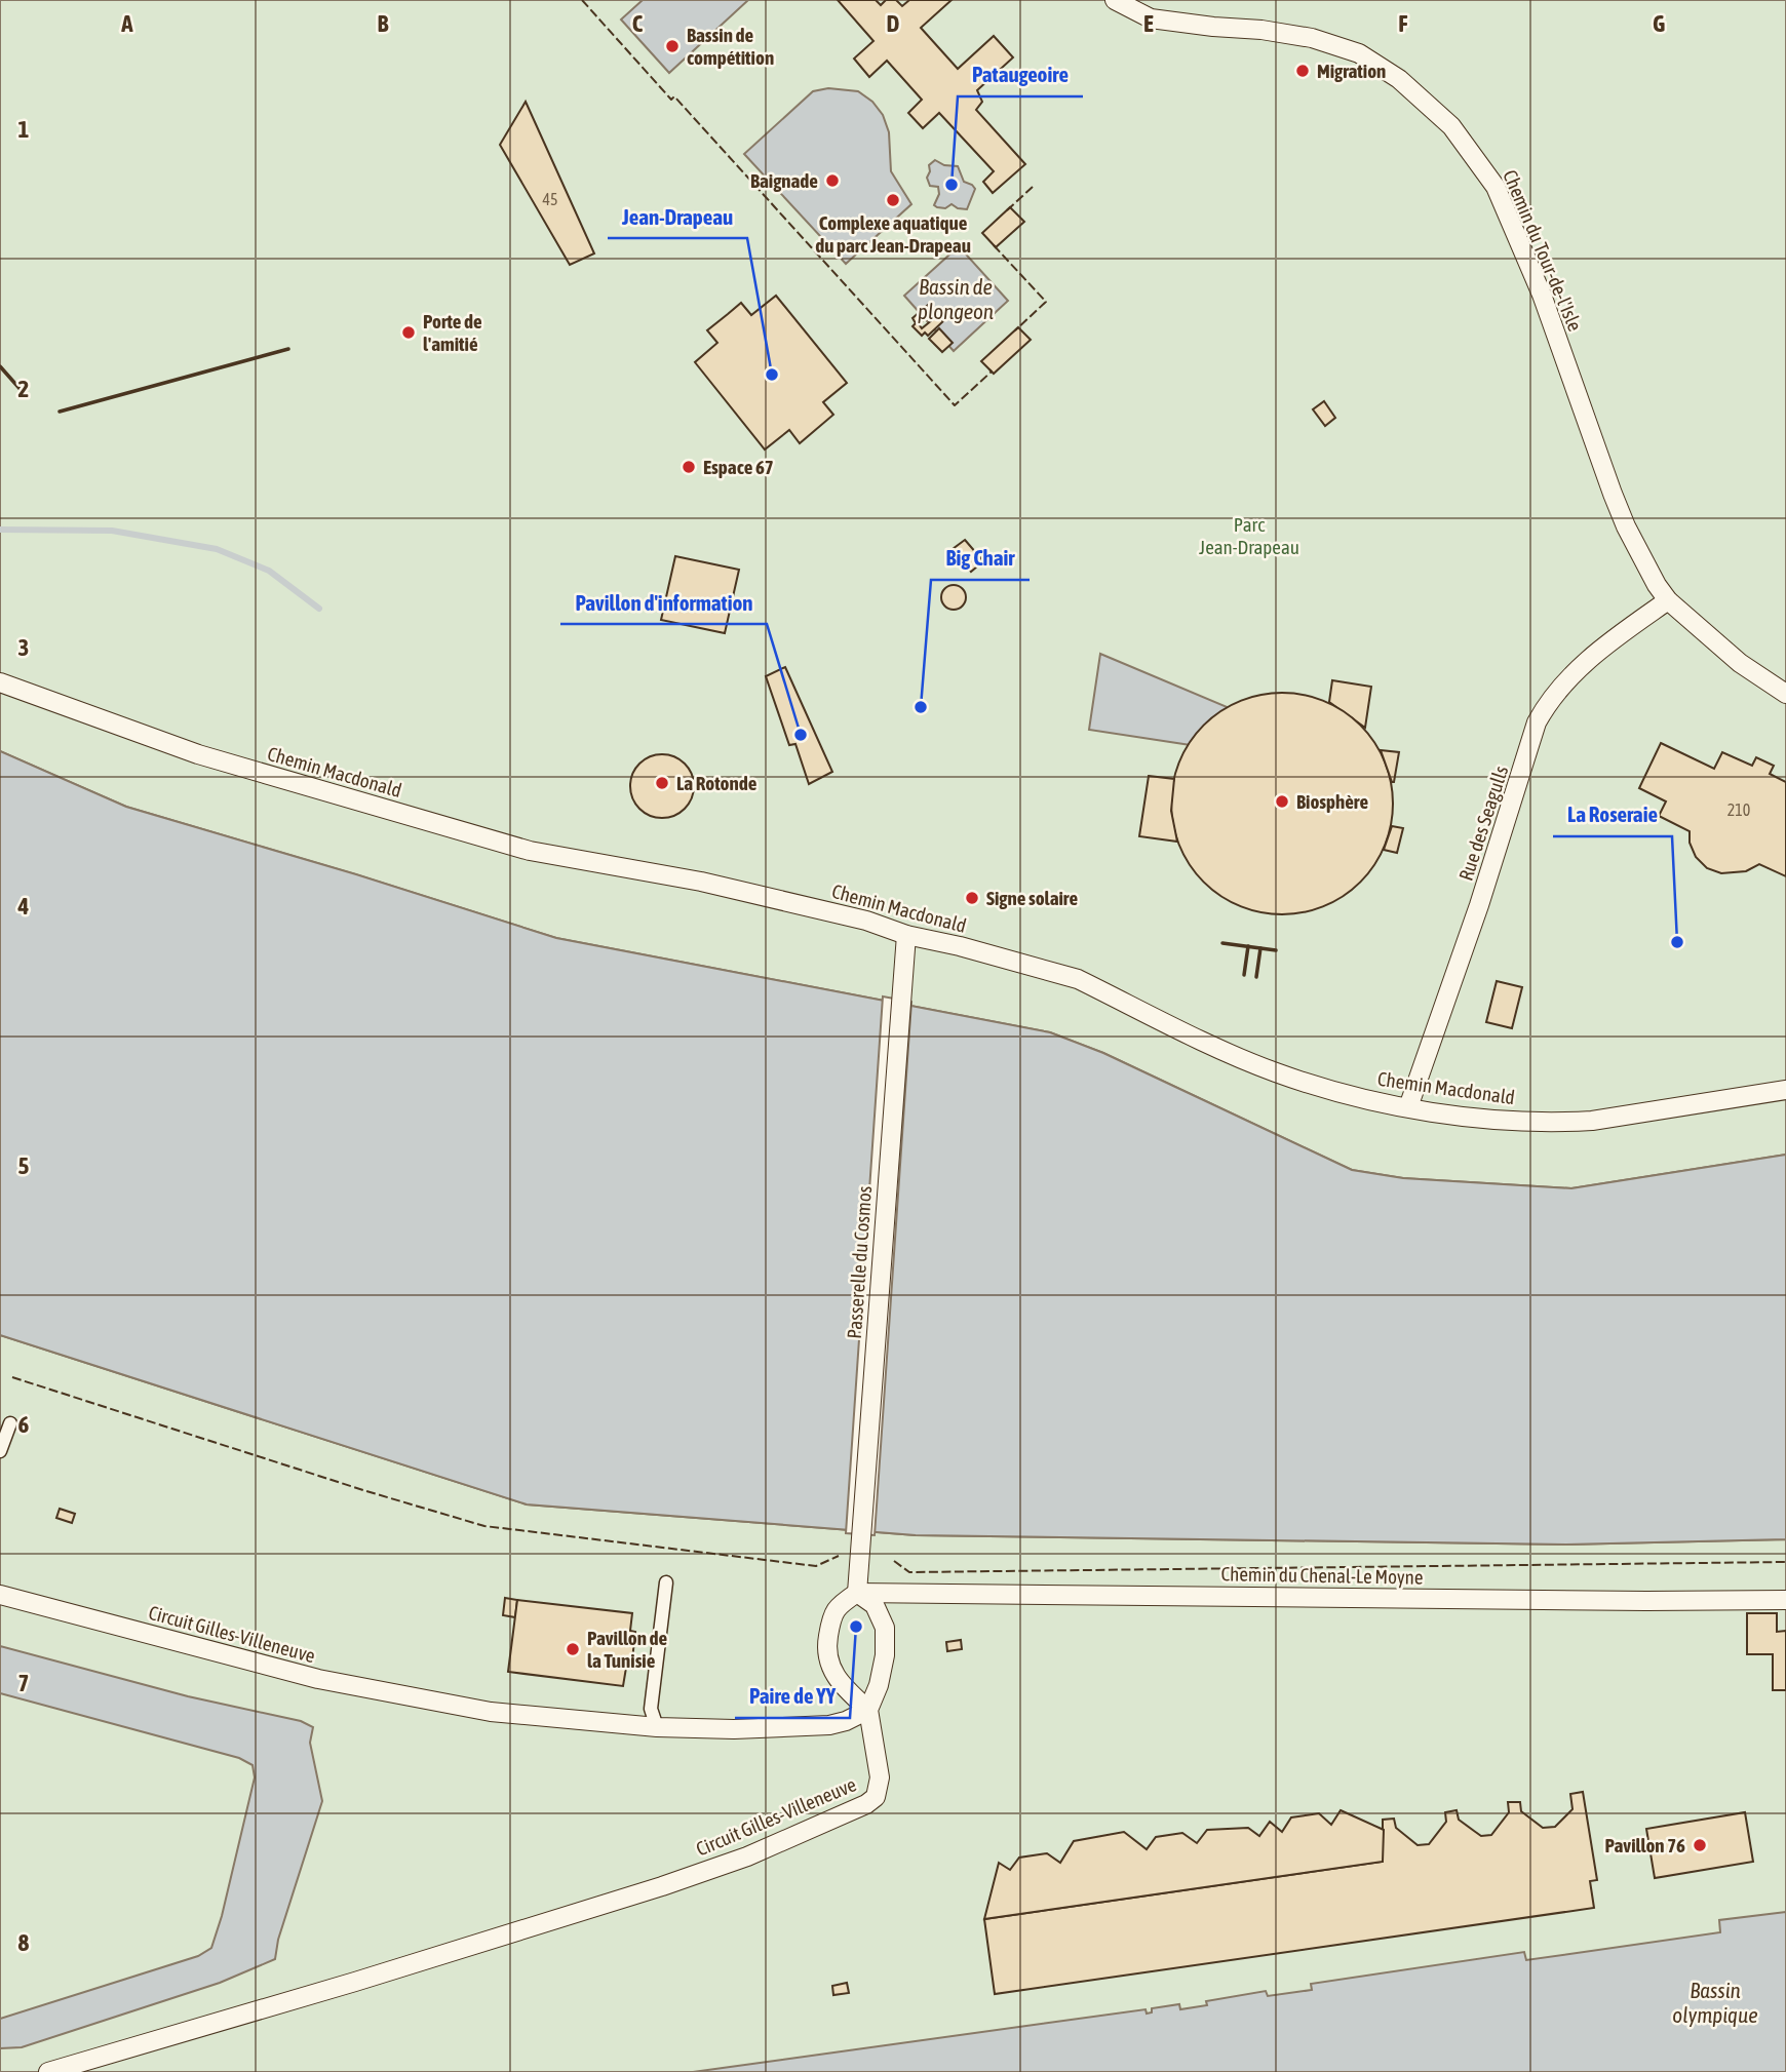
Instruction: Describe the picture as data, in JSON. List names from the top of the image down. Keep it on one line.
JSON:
{"streets":{"street":["Chemin du Tour-de-l'Isle","Chemin Macdonald","Rue des Seagulls","Passerelle du Cosmos","Chemin du Chenal-Le Moyne","Circuit Gilles-Villeneuve"]},"crossings":[["Chemin du Tour-de-l'Isle","Rue des Seagulls"],["Chemin Macdonald","Rue des Seagulls"],["Chemin Macdonald","Passerelle du Cosmos"],["Passerelle du Cosmos","Chemin du Chenal-Le Moyne"]],"water":["Bassin de plongeon","Bassin olympique"],"parks":["Parc Jean-Drapeau"],"places":["Bassin de compétition","Migration","Baignade","Pataugeoire","Complexe aquatique du parc Jean-Drapeau","Porte de l'amitié","Jean-Drapeau","Espace 67","Big Chair","Pavillon d'information","La Rotonde","Biosphère","Signe solaire","La Roseraie","Paire de YY","Pavillon de la Tunisie","Pavillon 76"],"house_numbers":["45","210"],"grid":{"columns":["A","B","C","D","E","F","G"],"rows":["1","2","3","4","5","6","7","8"]}}
